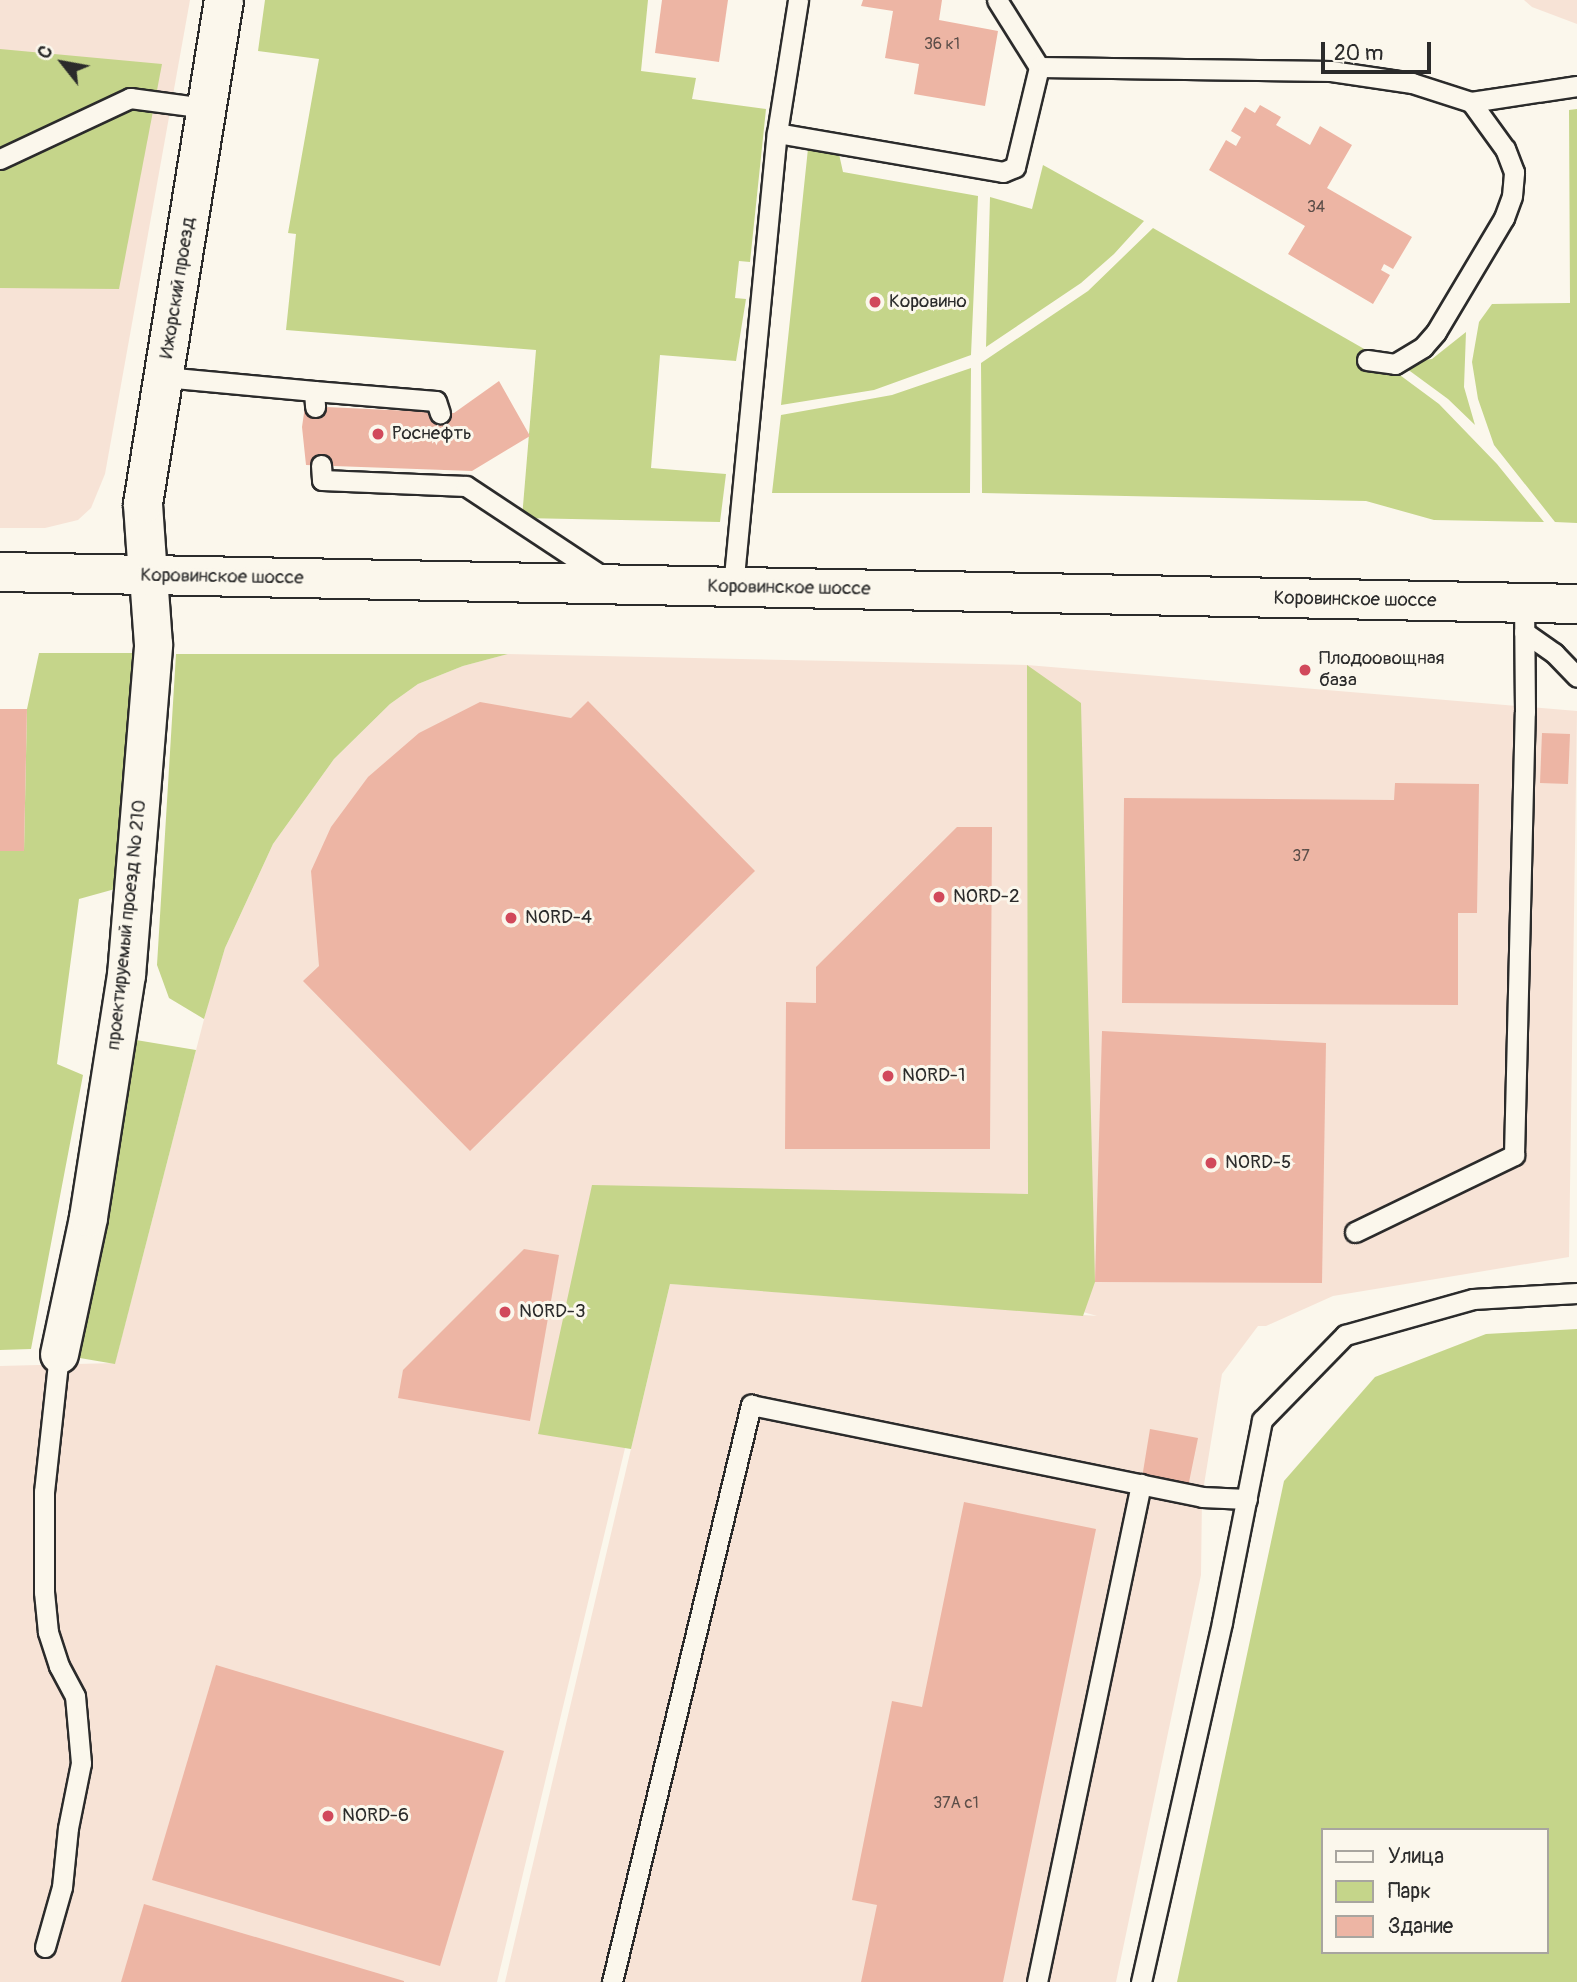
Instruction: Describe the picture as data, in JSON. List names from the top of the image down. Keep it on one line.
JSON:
{"streets":{"main road":["Ижорский проезд","Коровинское шоссе"],"street":["проектируемый проезд № 210"]},"crossings":[["Ижорский проезд","Коровинское шоссе"],["Ижорский проезд","проектируемый проезд № 210"],["Коровинское шоссе","проектируемый проезд № 210"]],"places":["Коровино","Роснефть","Плодоовощная база","NORD-2","NORD-4","NORD-1","NORD-5","NORD-3","NORD-6"],"house_numbers":["36 к1","34","37","37А с1"],"legend":["Улица","Парк","Здание"],"scale_bar":"20 m","north":"top left"}
